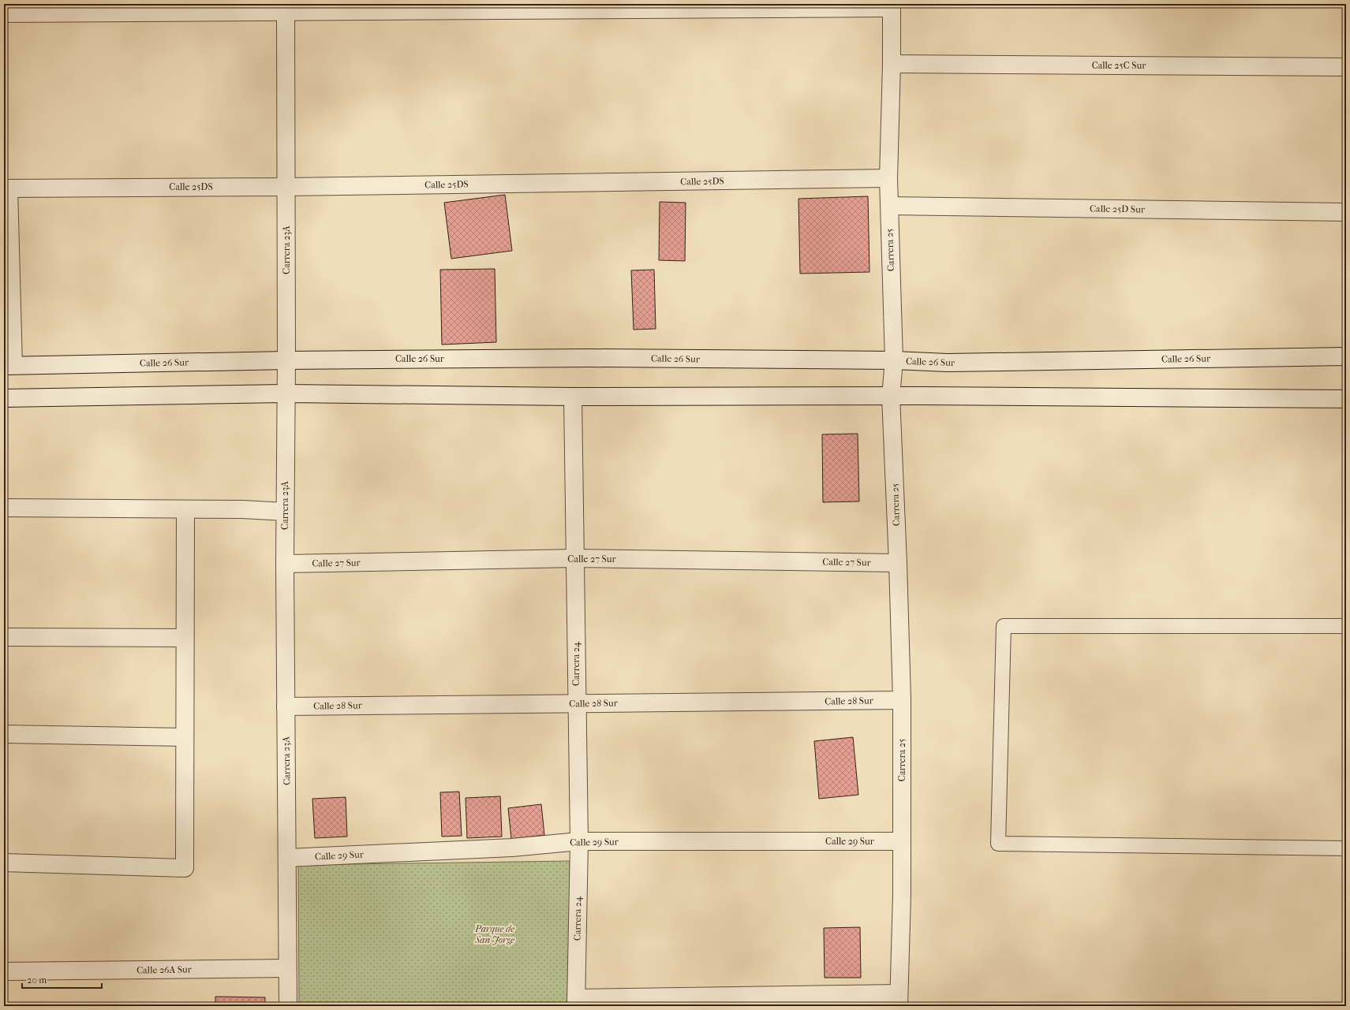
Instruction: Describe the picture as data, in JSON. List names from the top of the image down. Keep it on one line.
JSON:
{"streets":{"street":["Calle 25C Sur","Calle 25DS","Calle 25D Sur","Carrera 23A","Carrera 25","Calle 26 Sur","Calle 27 Sur","Carrera 24","Calle 28 Sur","Calle 29 Sur","Calle 26A Sur"]},"crossings":[["Calle 25C Sur","Carrera 25"],["Calle 25DS","Carrera 23A"],["Calle 25DS","Carrera 25"],["Calle 25D Sur","Carrera 25"],["Carrera 23A","Calle 26 Sur"],["Carrera 23A","Calle 27 Sur"],["Carrera 23A","Calle 28 Sur"],["Carrera 23A","Calle 29 Sur"],["Carrera 23A","Calle 26A Sur"],["Carrera 25","Calle 26 Sur"],["Carrera 25","Calle 27 Sur"],["Carrera 25","Calle 28 Sur"],["Carrera 25","Calle 29 Sur"],["Calle 27 Sur","Carrera 24"],["Carrera 24","Calle 28 Sur"],["Carrera 24","Calle 29 Sur"]],"parks":["Parque de San Jorge"],"scale_bar":"20 m"}
